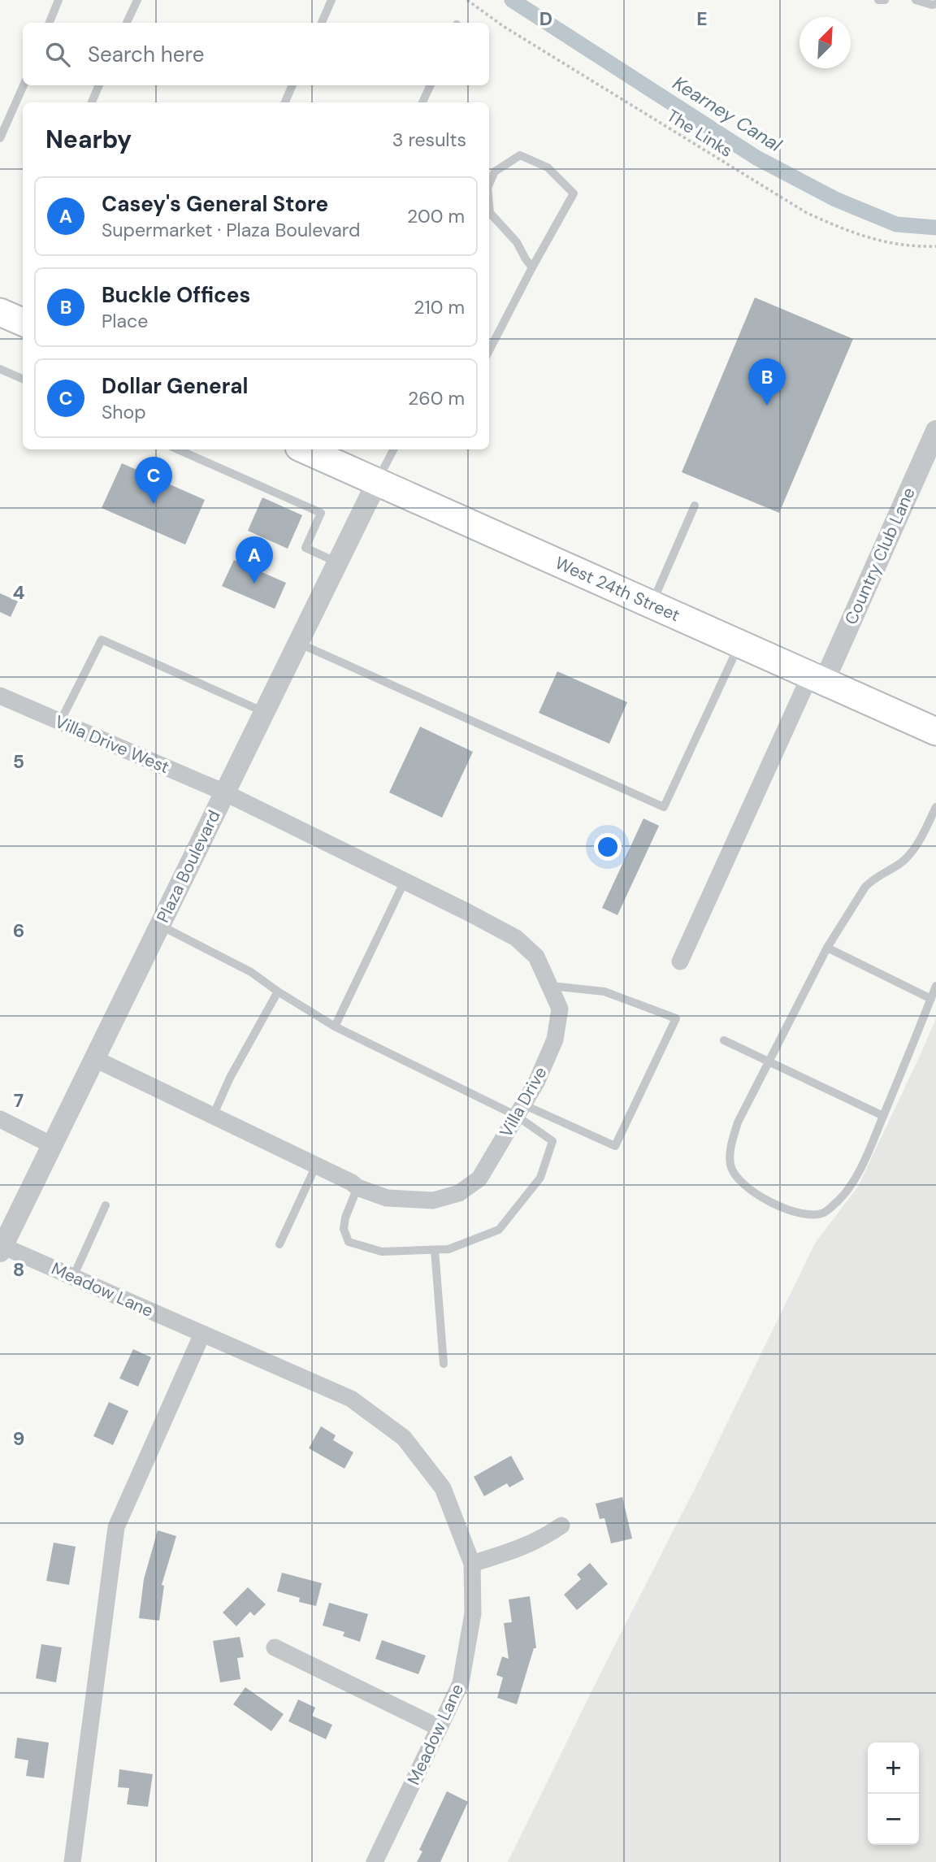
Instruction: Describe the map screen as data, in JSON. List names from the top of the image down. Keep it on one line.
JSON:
{"streets":{"main road":["West 24th Street"],"street":["Country Club Lane","Villa Drive West","Plaza Boulevard","Villa Drive","Meadow Lane"],"path":["The Links"]},"crossings":[["Country Club Lane","West 24th Street"],["West 24th Street","Plaza Boulevard"],["Villa Drive West","Plaza Boulevard"],["Villa Drive West","Villa Drive"],["Plaza Boulevard","Villa Drive"],["Plaza Boulevard","Meadow Lane"]],"water":["Kearney Canal"],"north":"top right","page":{"search":"Search here","heading":["Nearby","3 results"],"list":[{"mark":"A","name":"Casey's General Store","note":"Supermarket · Plaza Boulevard","value":"200 m"},{"mark":"B","name":"Buckle Offices","note":"Place","value":"210 m"},{"mark":"C","name":"Dollar General","note":"Shop","value":"260 m"}],"pins":["B","C","A"],"map_buttons":["+","−"]},"grid":{"columns":["D","E"],"rows":["4","5","6","7","8","9"]}}
